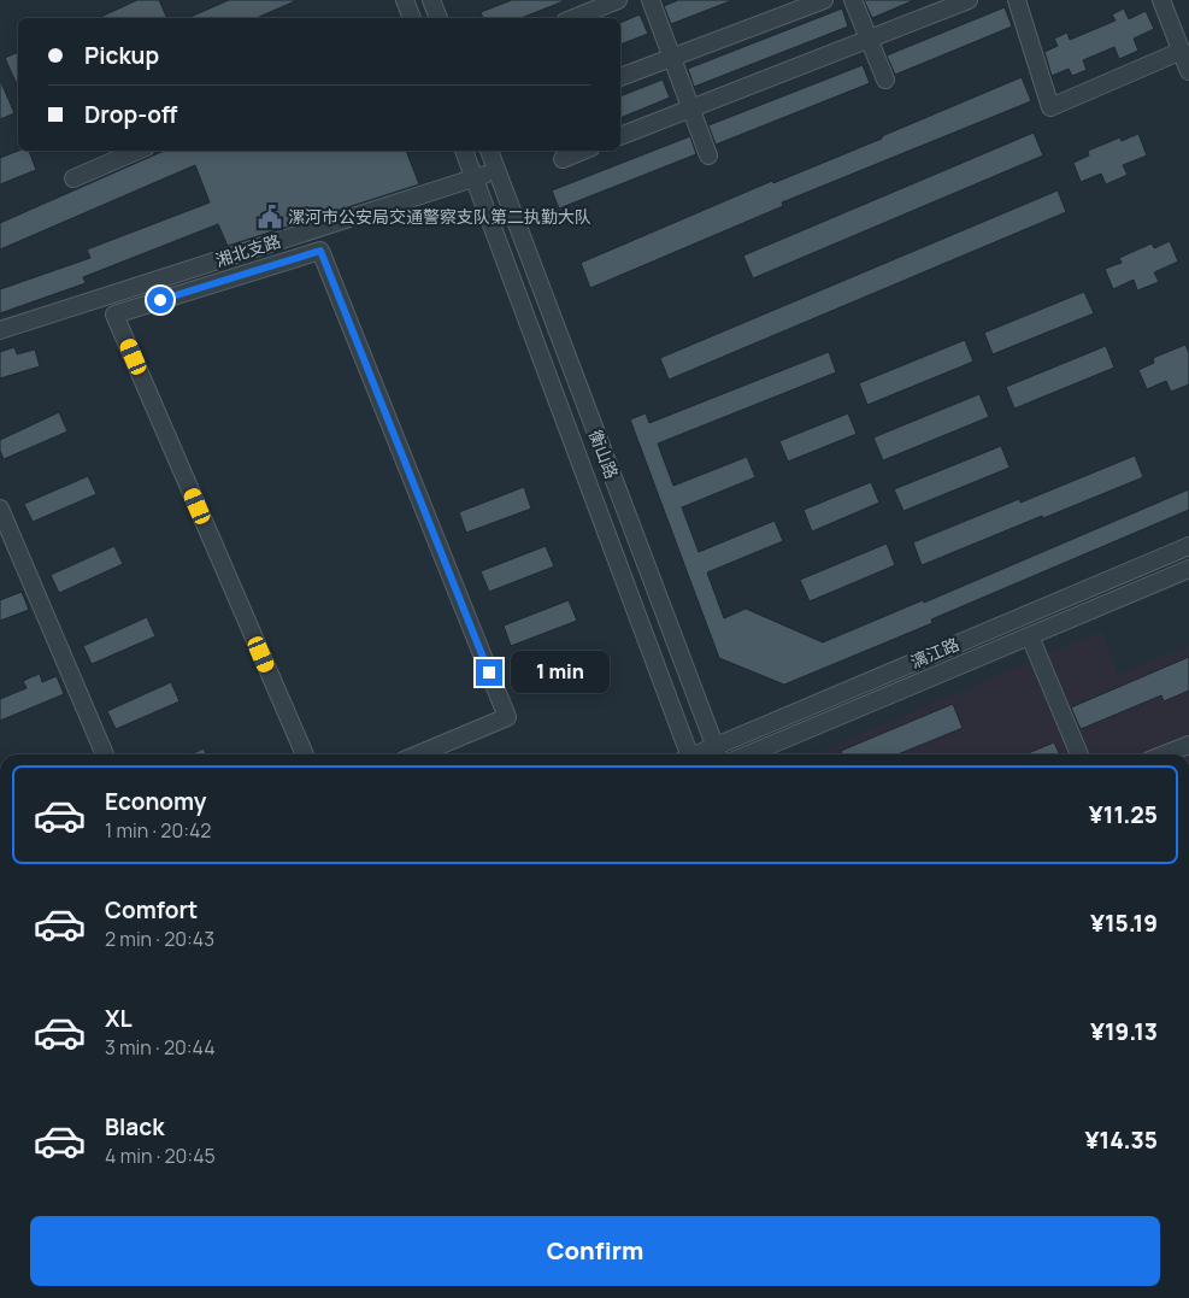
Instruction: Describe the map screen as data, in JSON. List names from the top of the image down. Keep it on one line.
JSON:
{"streets":{"street":["湘北支路","衡山路","漓江路"]},"crossings":[["湘北支路","衡山路"],["衡山路","漓江路"]],"places":{"public building":["漯河市公安局交通警察支队第二执勤大队"]},"page":{"banner":["Pickup","Drop-off"],"bubble":"1 min","list":[{"name":"Economy","note":"1 min · 20:42","value":"¥11.25"},{"name":"Comfort","note":"2 min · 20:43","value":"¥15.19"},{"name":"XL","note":"3 min · 20:44","value":"¥19.13"},{"name":"Black","note":"4 min · 20:45","value":"¥14.35"}],"buttons":"Confirm"}}
